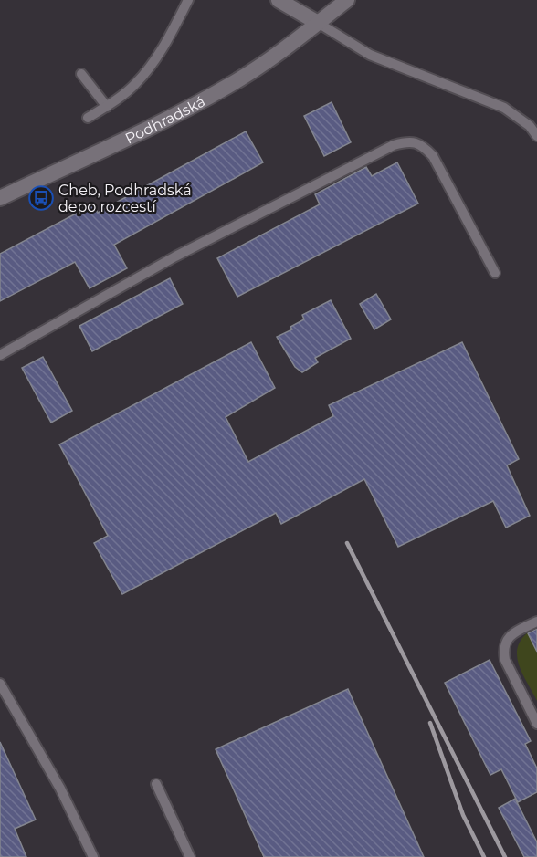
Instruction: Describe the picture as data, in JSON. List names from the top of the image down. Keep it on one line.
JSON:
{"streets":{"main road":["Podhradská"]},"places":{"bus stop":["Cheb, Podhradská depo rozcestí"]}}
